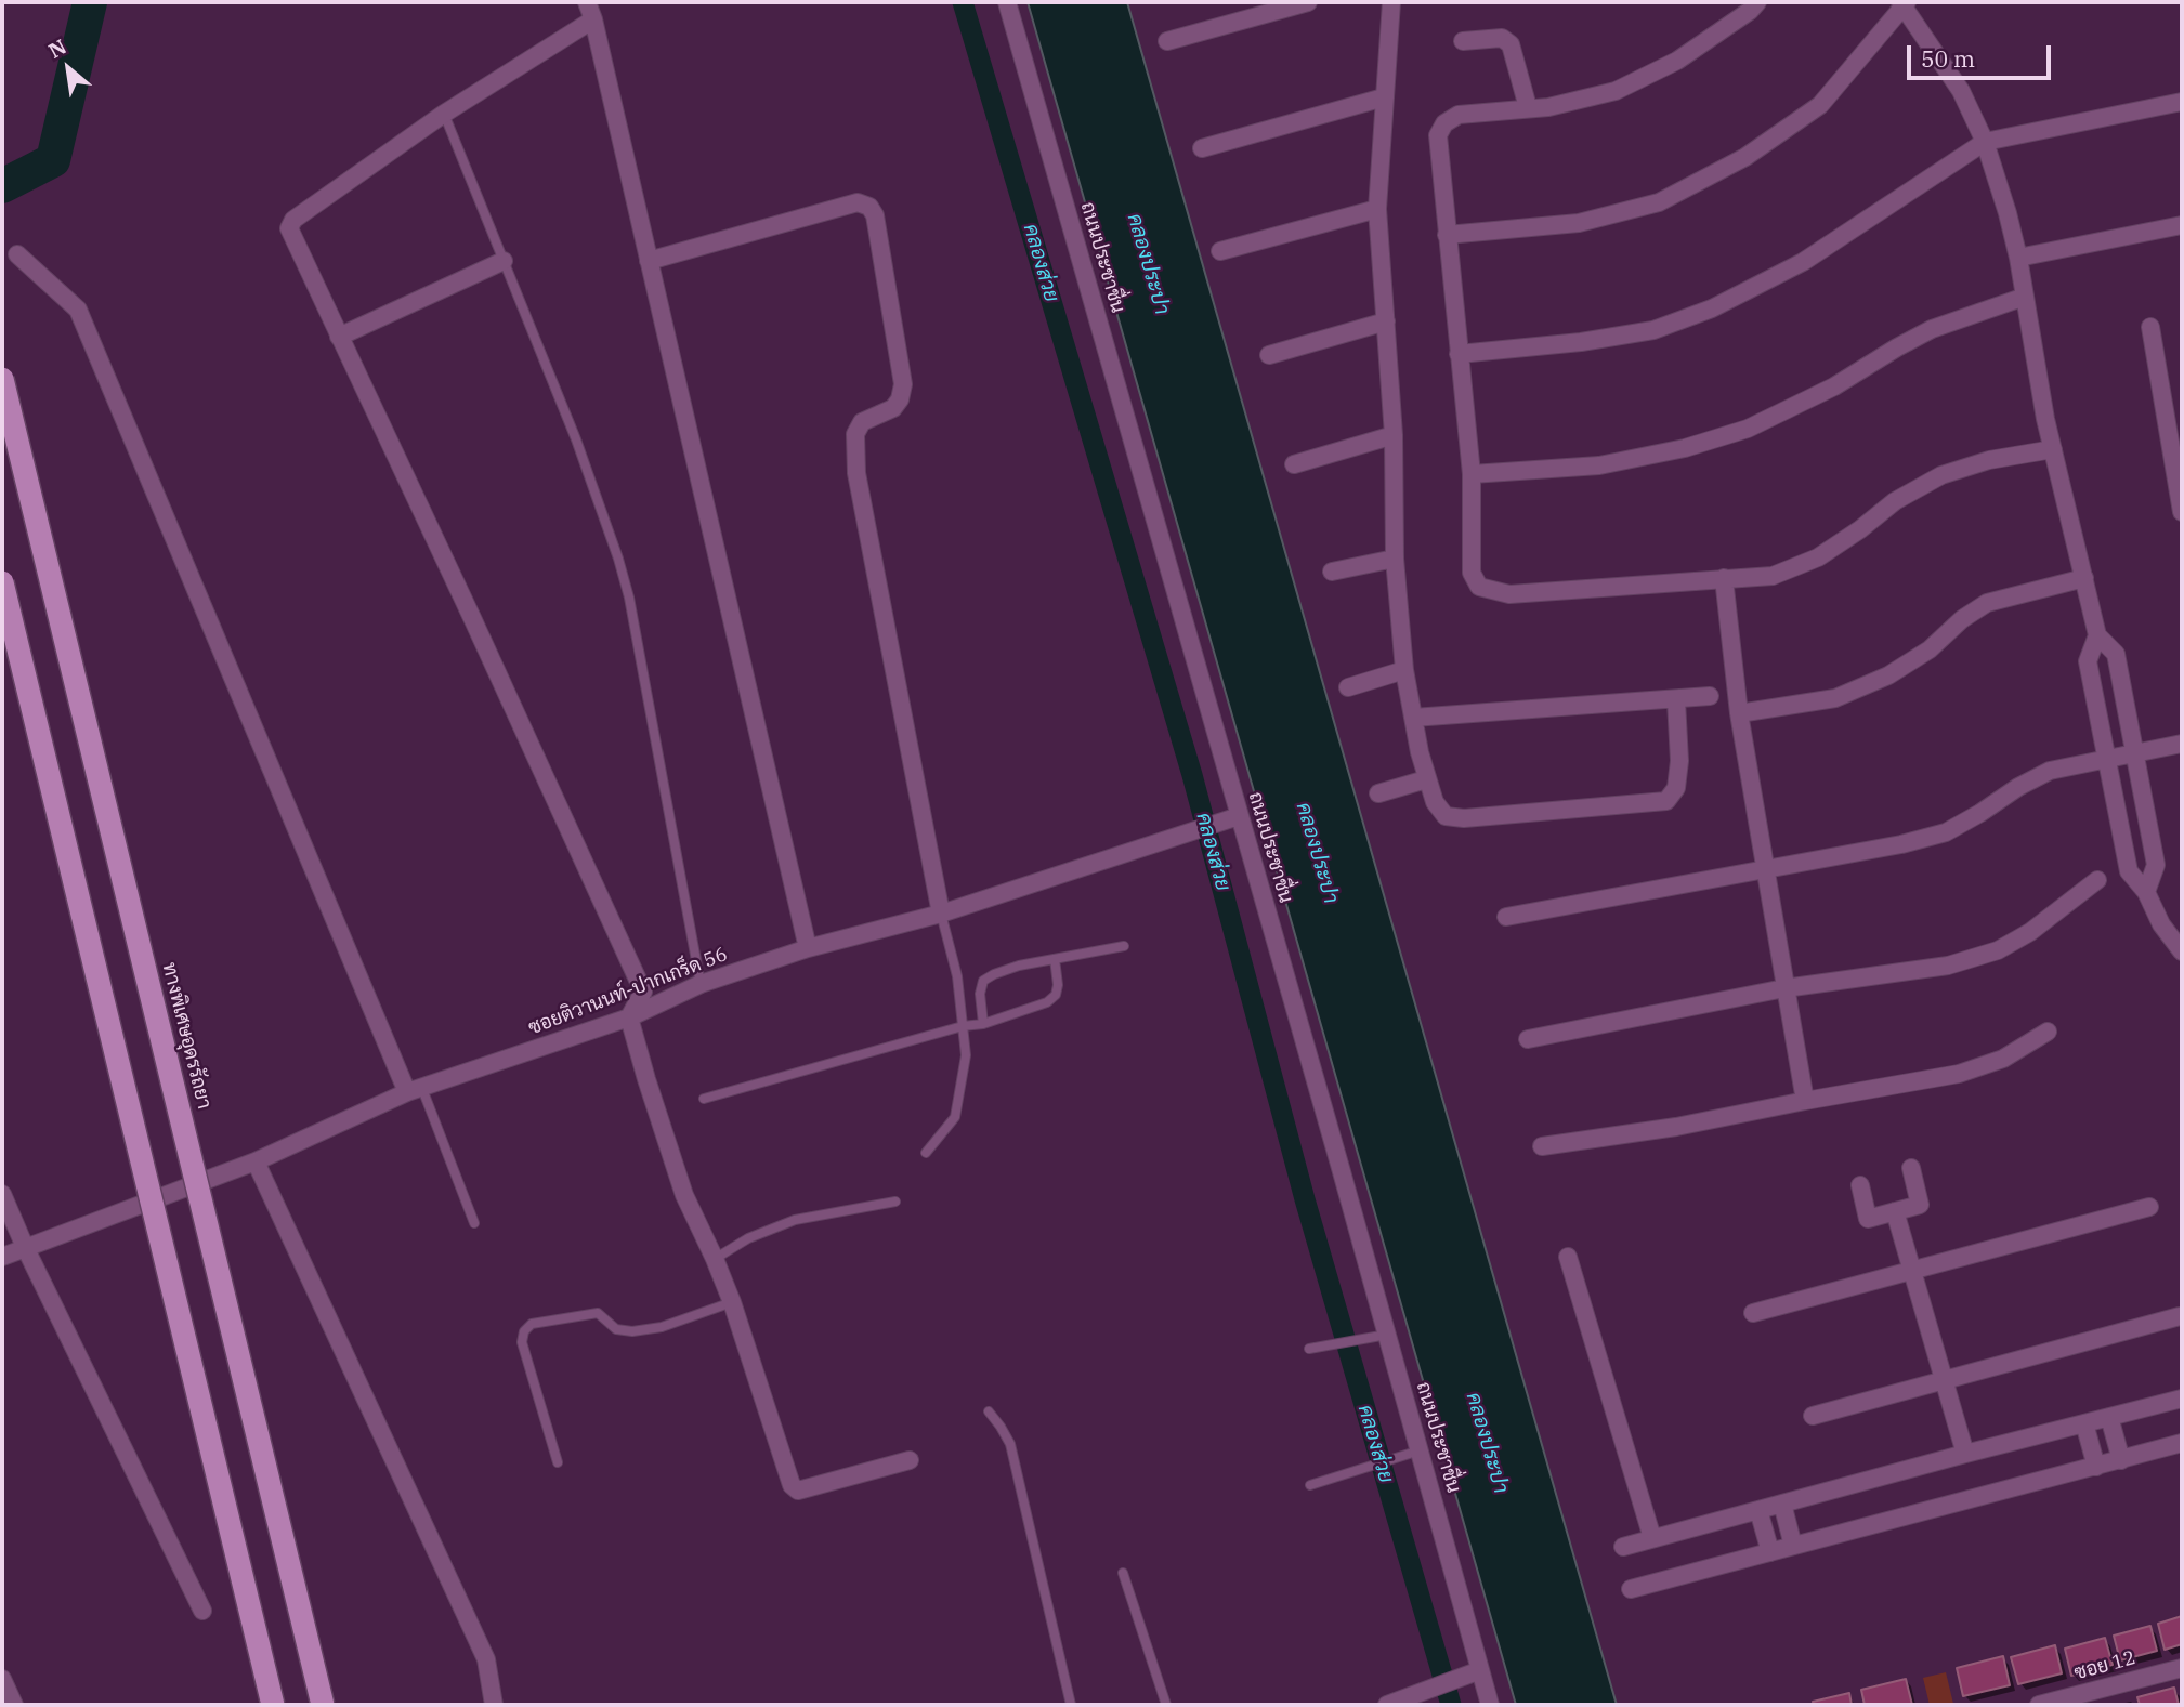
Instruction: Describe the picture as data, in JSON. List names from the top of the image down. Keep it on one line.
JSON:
{"streets":{"highway":["ทางพิเศษอุดรรัถยา"],"street":["ถนนประชาชื่น","ซอยติวานนท์-ปากเกร็ด 56","ซอย 12"]},"crossings":[["ถนนประชาชื่น","ซอยติวานนท์-ปากเกร็ด 56"]],"water":["คลองส่วย","คลองประปา"],"scale_bar":"50 m","north":"top left"}
